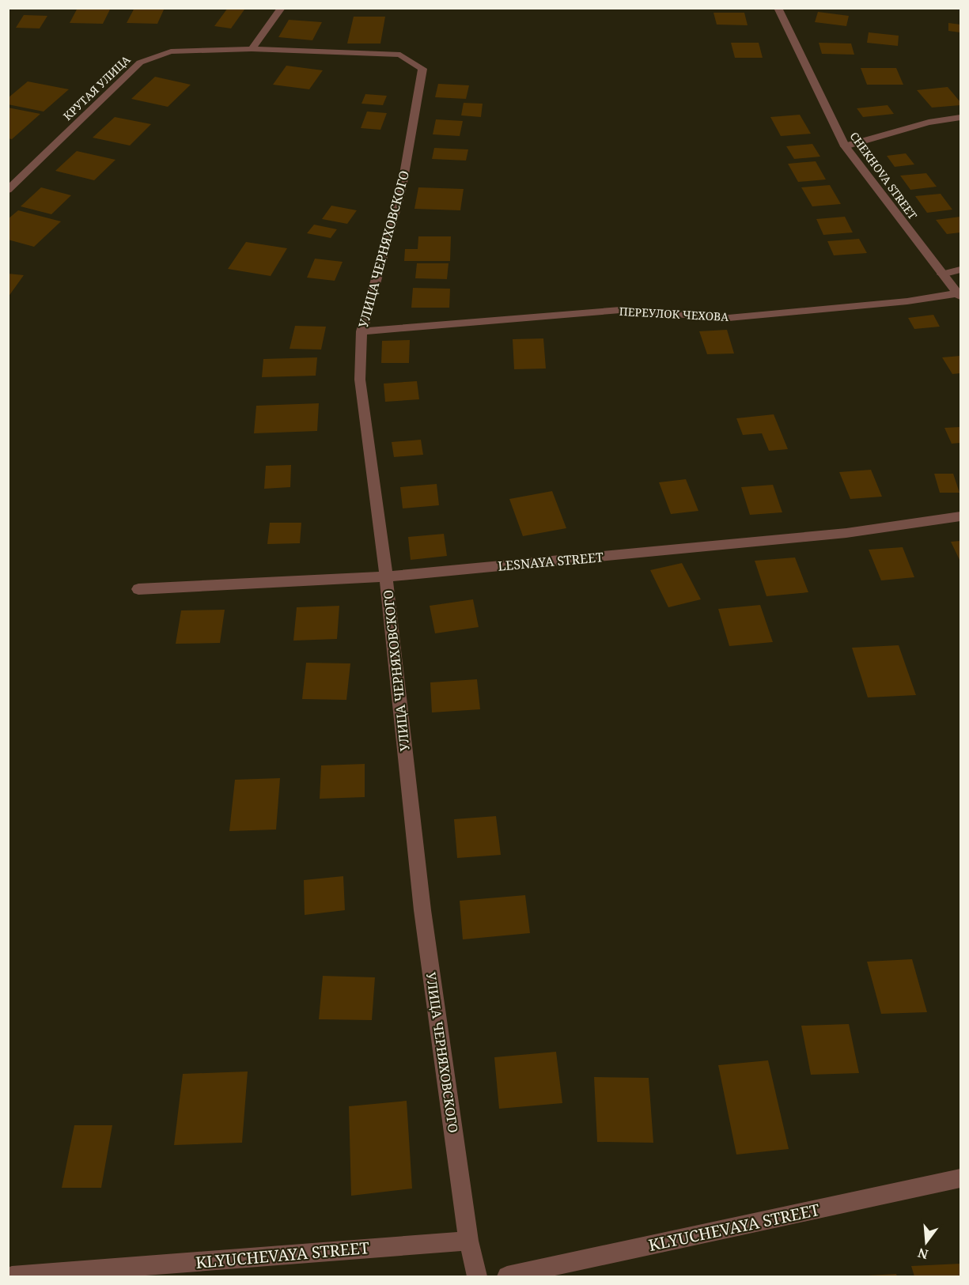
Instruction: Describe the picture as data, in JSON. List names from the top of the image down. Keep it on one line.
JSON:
{"streets":{"street":["КРУТАЯ УЛИЦА","CHEKHOVA STREET","УЛИЦА ЧЕРНЯХОВСКОГО","ПЕРЕУЛОК ЧЕХОВА","LESNAYA STREET","KLYUCHEVAYA STREET"]},"crossings":[["КРУТАЯ УЛИЦА","УЛИЦА ЧЕРНЯХОВСКОГО"],["CHEKHOVA STREET","ПЕРЕУЛОК ЧЕХОВА"],["УЛИЦА ЧЕРНЯХОВСКОГО","ПЕРЕУЛОК ЧЕХОВА"],["УЛИЦА ЧЕРНЯХОВСКОГО","LESNAYA STREET"],["УЛИЦА ЧЕРНЯХОВСКОГО","KLYUCHEVAYA STREET"]],"north":"bottom"}
